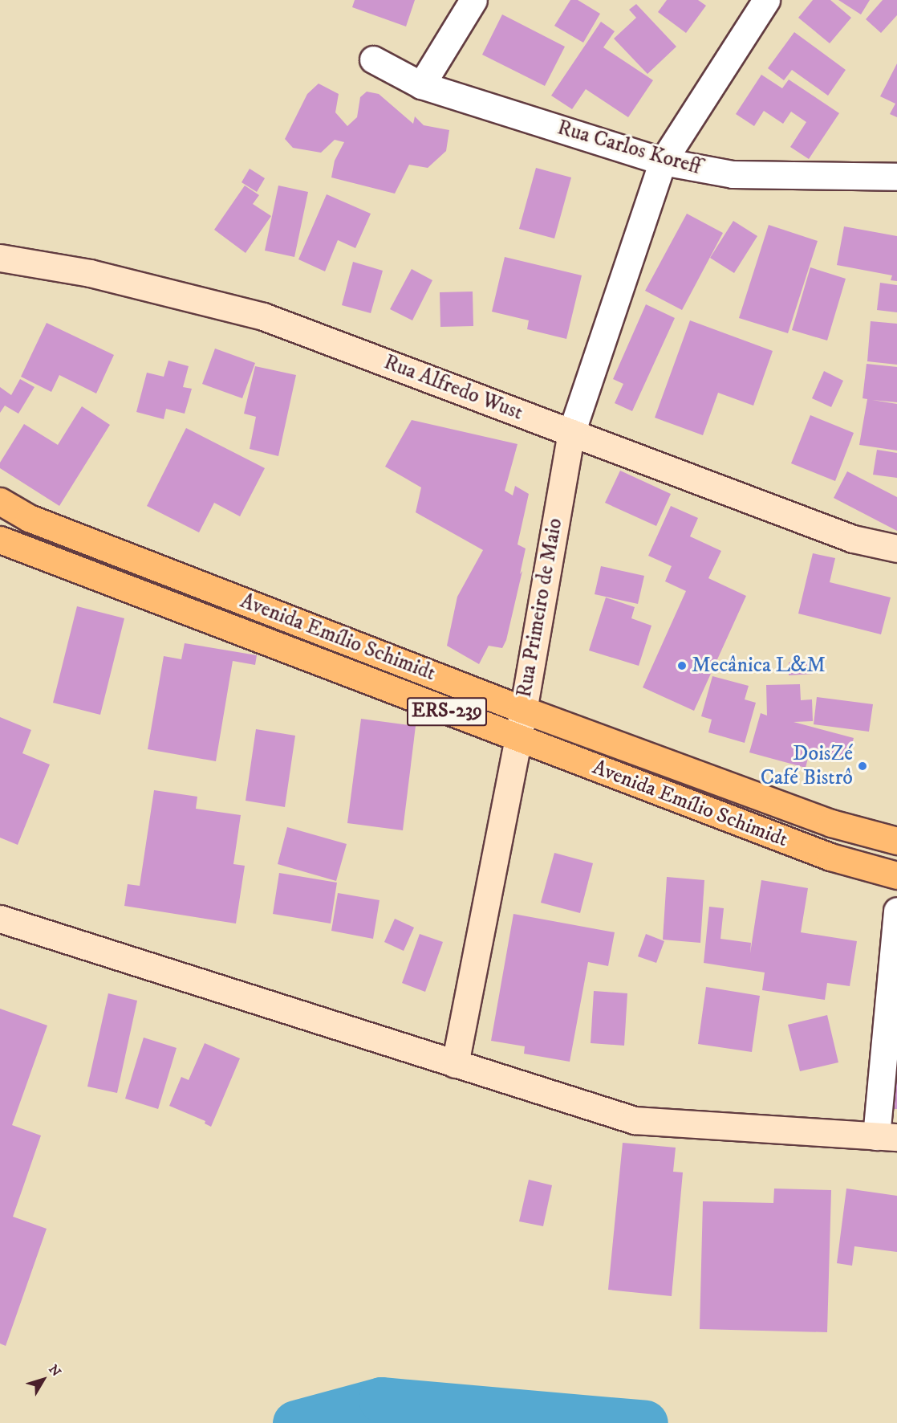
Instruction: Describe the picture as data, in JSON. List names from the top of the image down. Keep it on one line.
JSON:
{"streets":{"main road":["Avenida Emílio Schimidt","ERS-239"],"street":["Rua Carlos Koreff","Rua Alfredo Wust","Rua Primeiro de Maio"]},"crossings":[["Rua Carlos Koreff","Rua Primeiro de Maio"],["Rua Alfredo Wust","Rua Primeiro de Maio"],["Rua Primeiro de Maio","Avenida Emílio Schimidt"]],"places":["Mecânica L&M","DoisZé Café Bistrô"],"north":"top right"}
